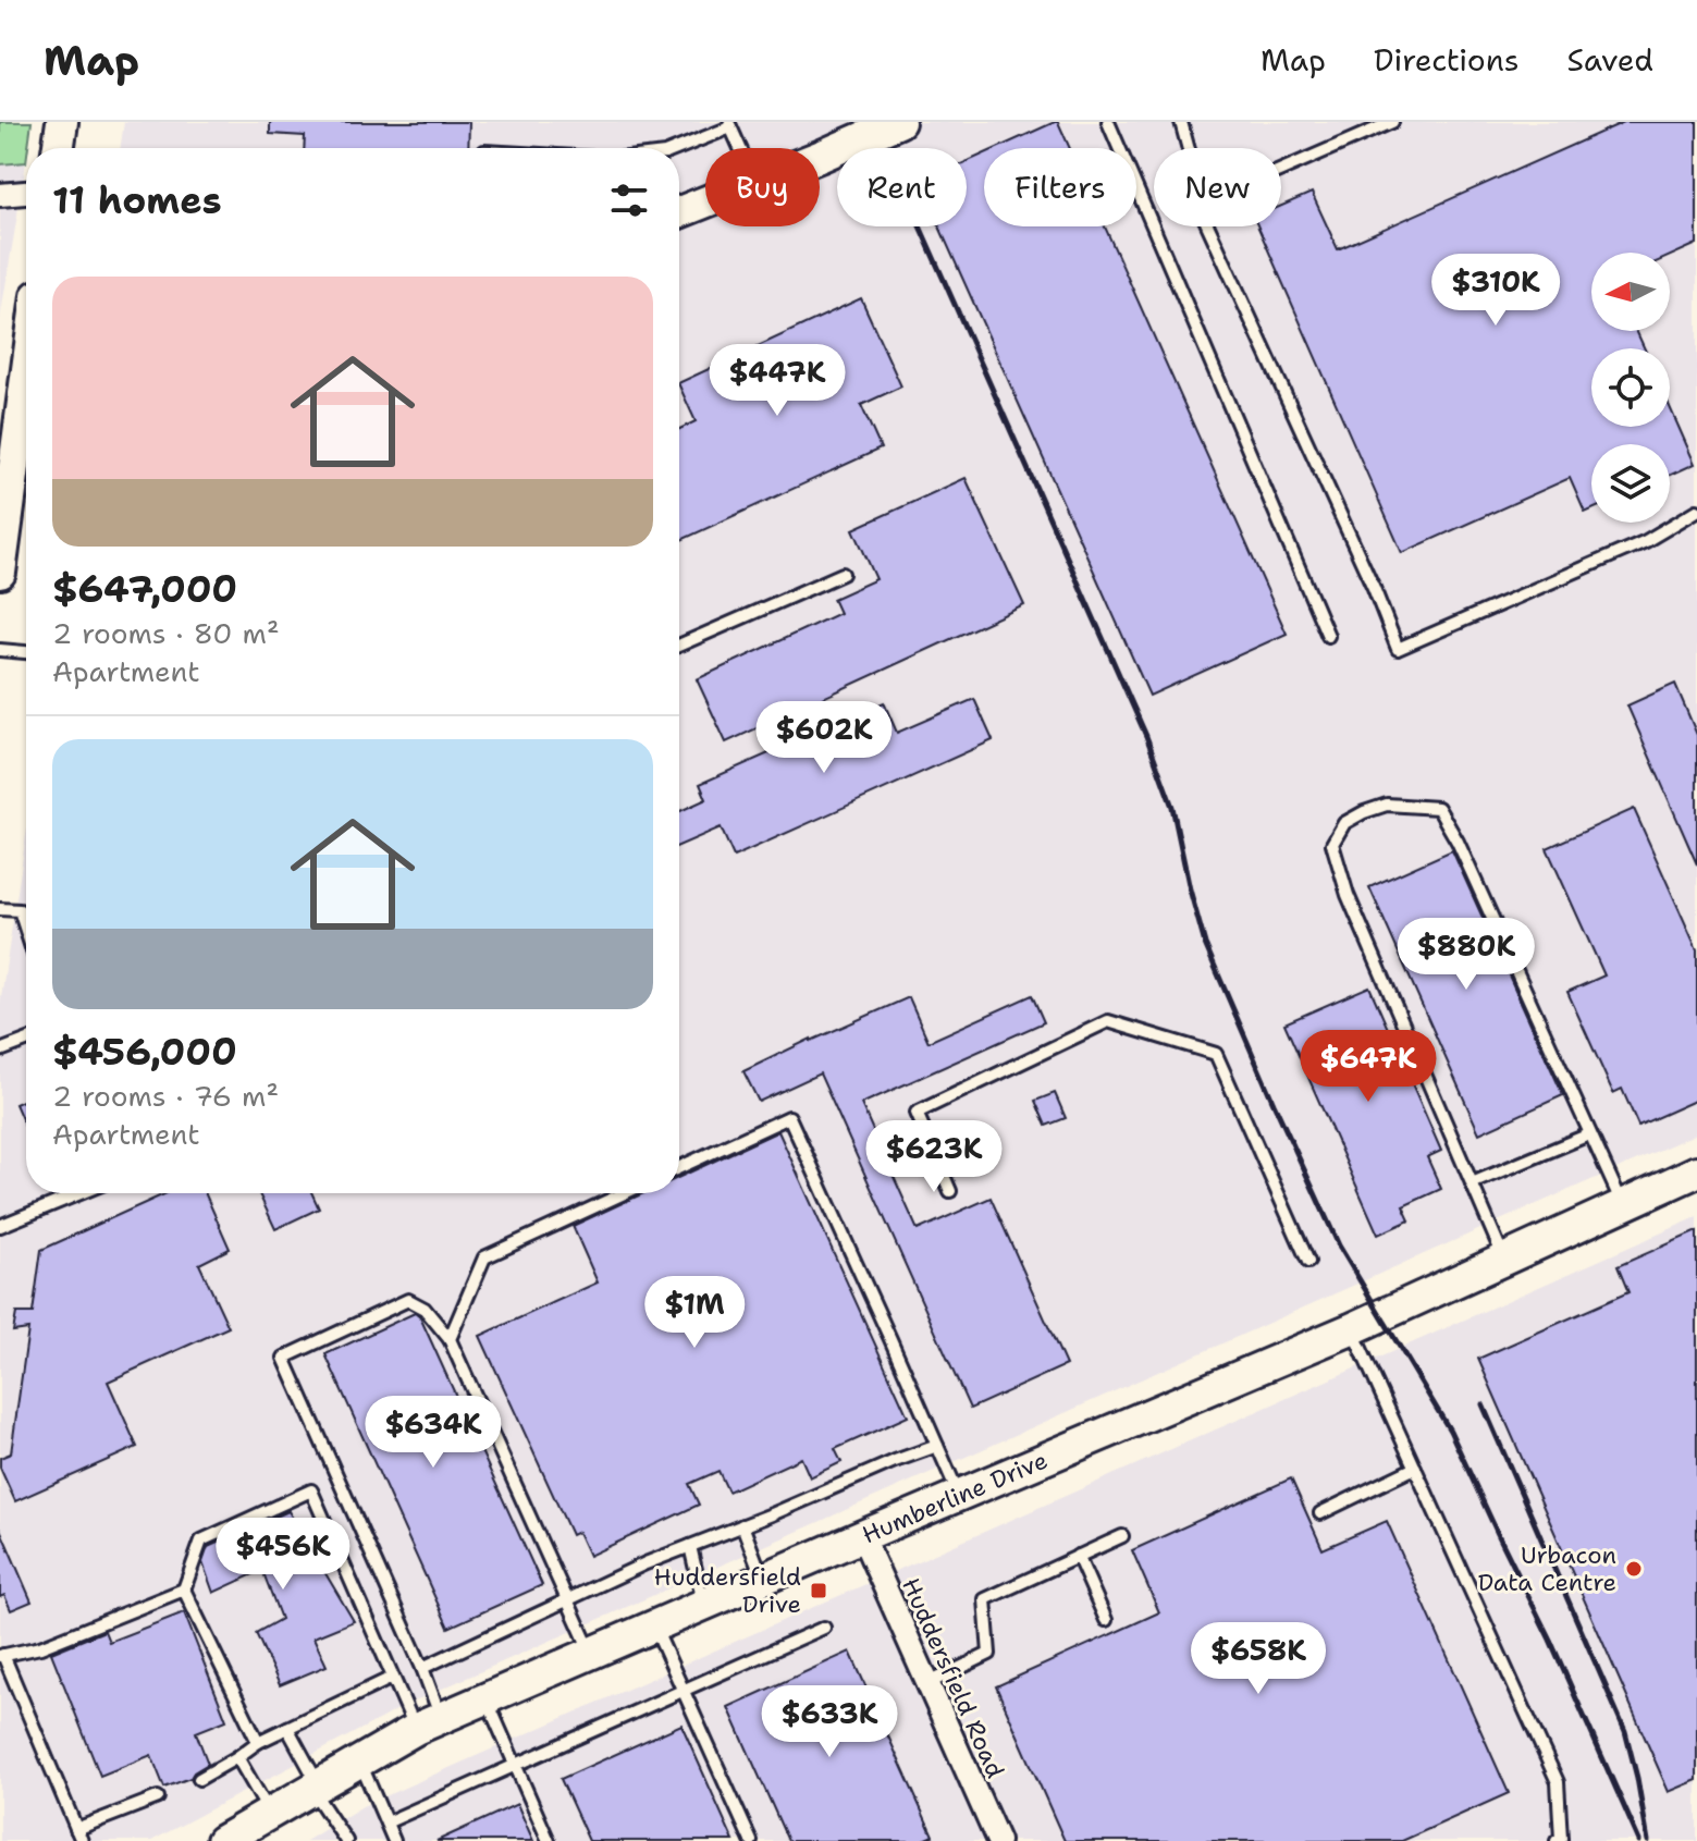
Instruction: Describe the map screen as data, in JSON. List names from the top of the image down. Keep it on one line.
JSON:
{"streets":{"street":["Humberline Drive","Huddersfield Road"]},"crossings":[["Humberline Drive","Huddersfield Road"]],"places":{"other":["Urbacon Data Centre"],"transit":["Huddersfield Drive"]},"north":"left","page":{"header":"Map","nav":["Map","Directions","Saved"],"chip":["Buy","Rent","Filters","New"],"heading":"11 homes","list":[{"name":"$647,000","note":"2 rooms · 80 m² · Apartment"},{"name":"$456,000","note":"2 rooms · 76 m² · Apartment"}],"price":["$310K","$447K","$602K","$880K","$647K","$623K","$1M","$634K","$456K","$658K","$633K"]}}
